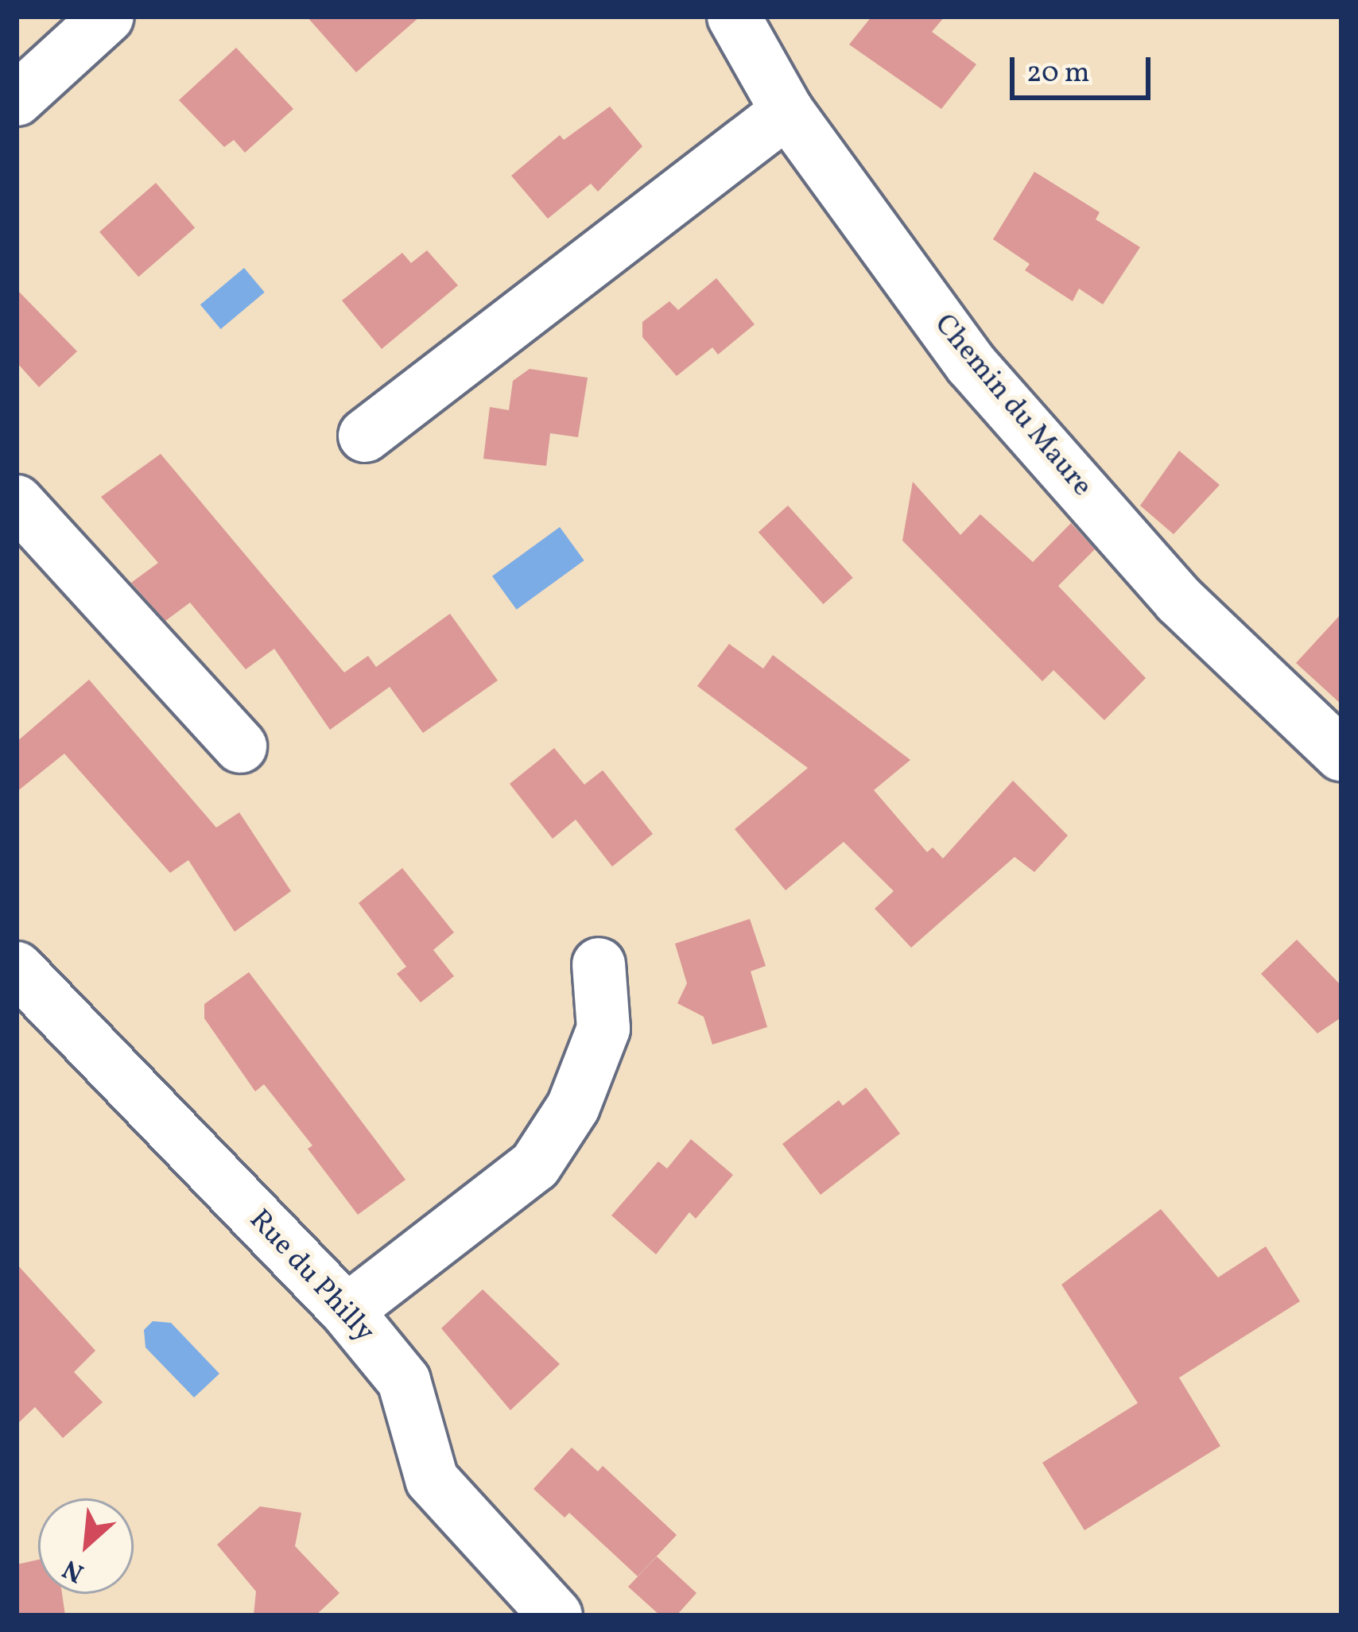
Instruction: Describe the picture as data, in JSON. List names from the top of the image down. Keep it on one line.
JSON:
{"streets":{"street":["Chemin du Maure","Rue du Philly"]},"scale_bar":"20 m","north":"bottom left"}
